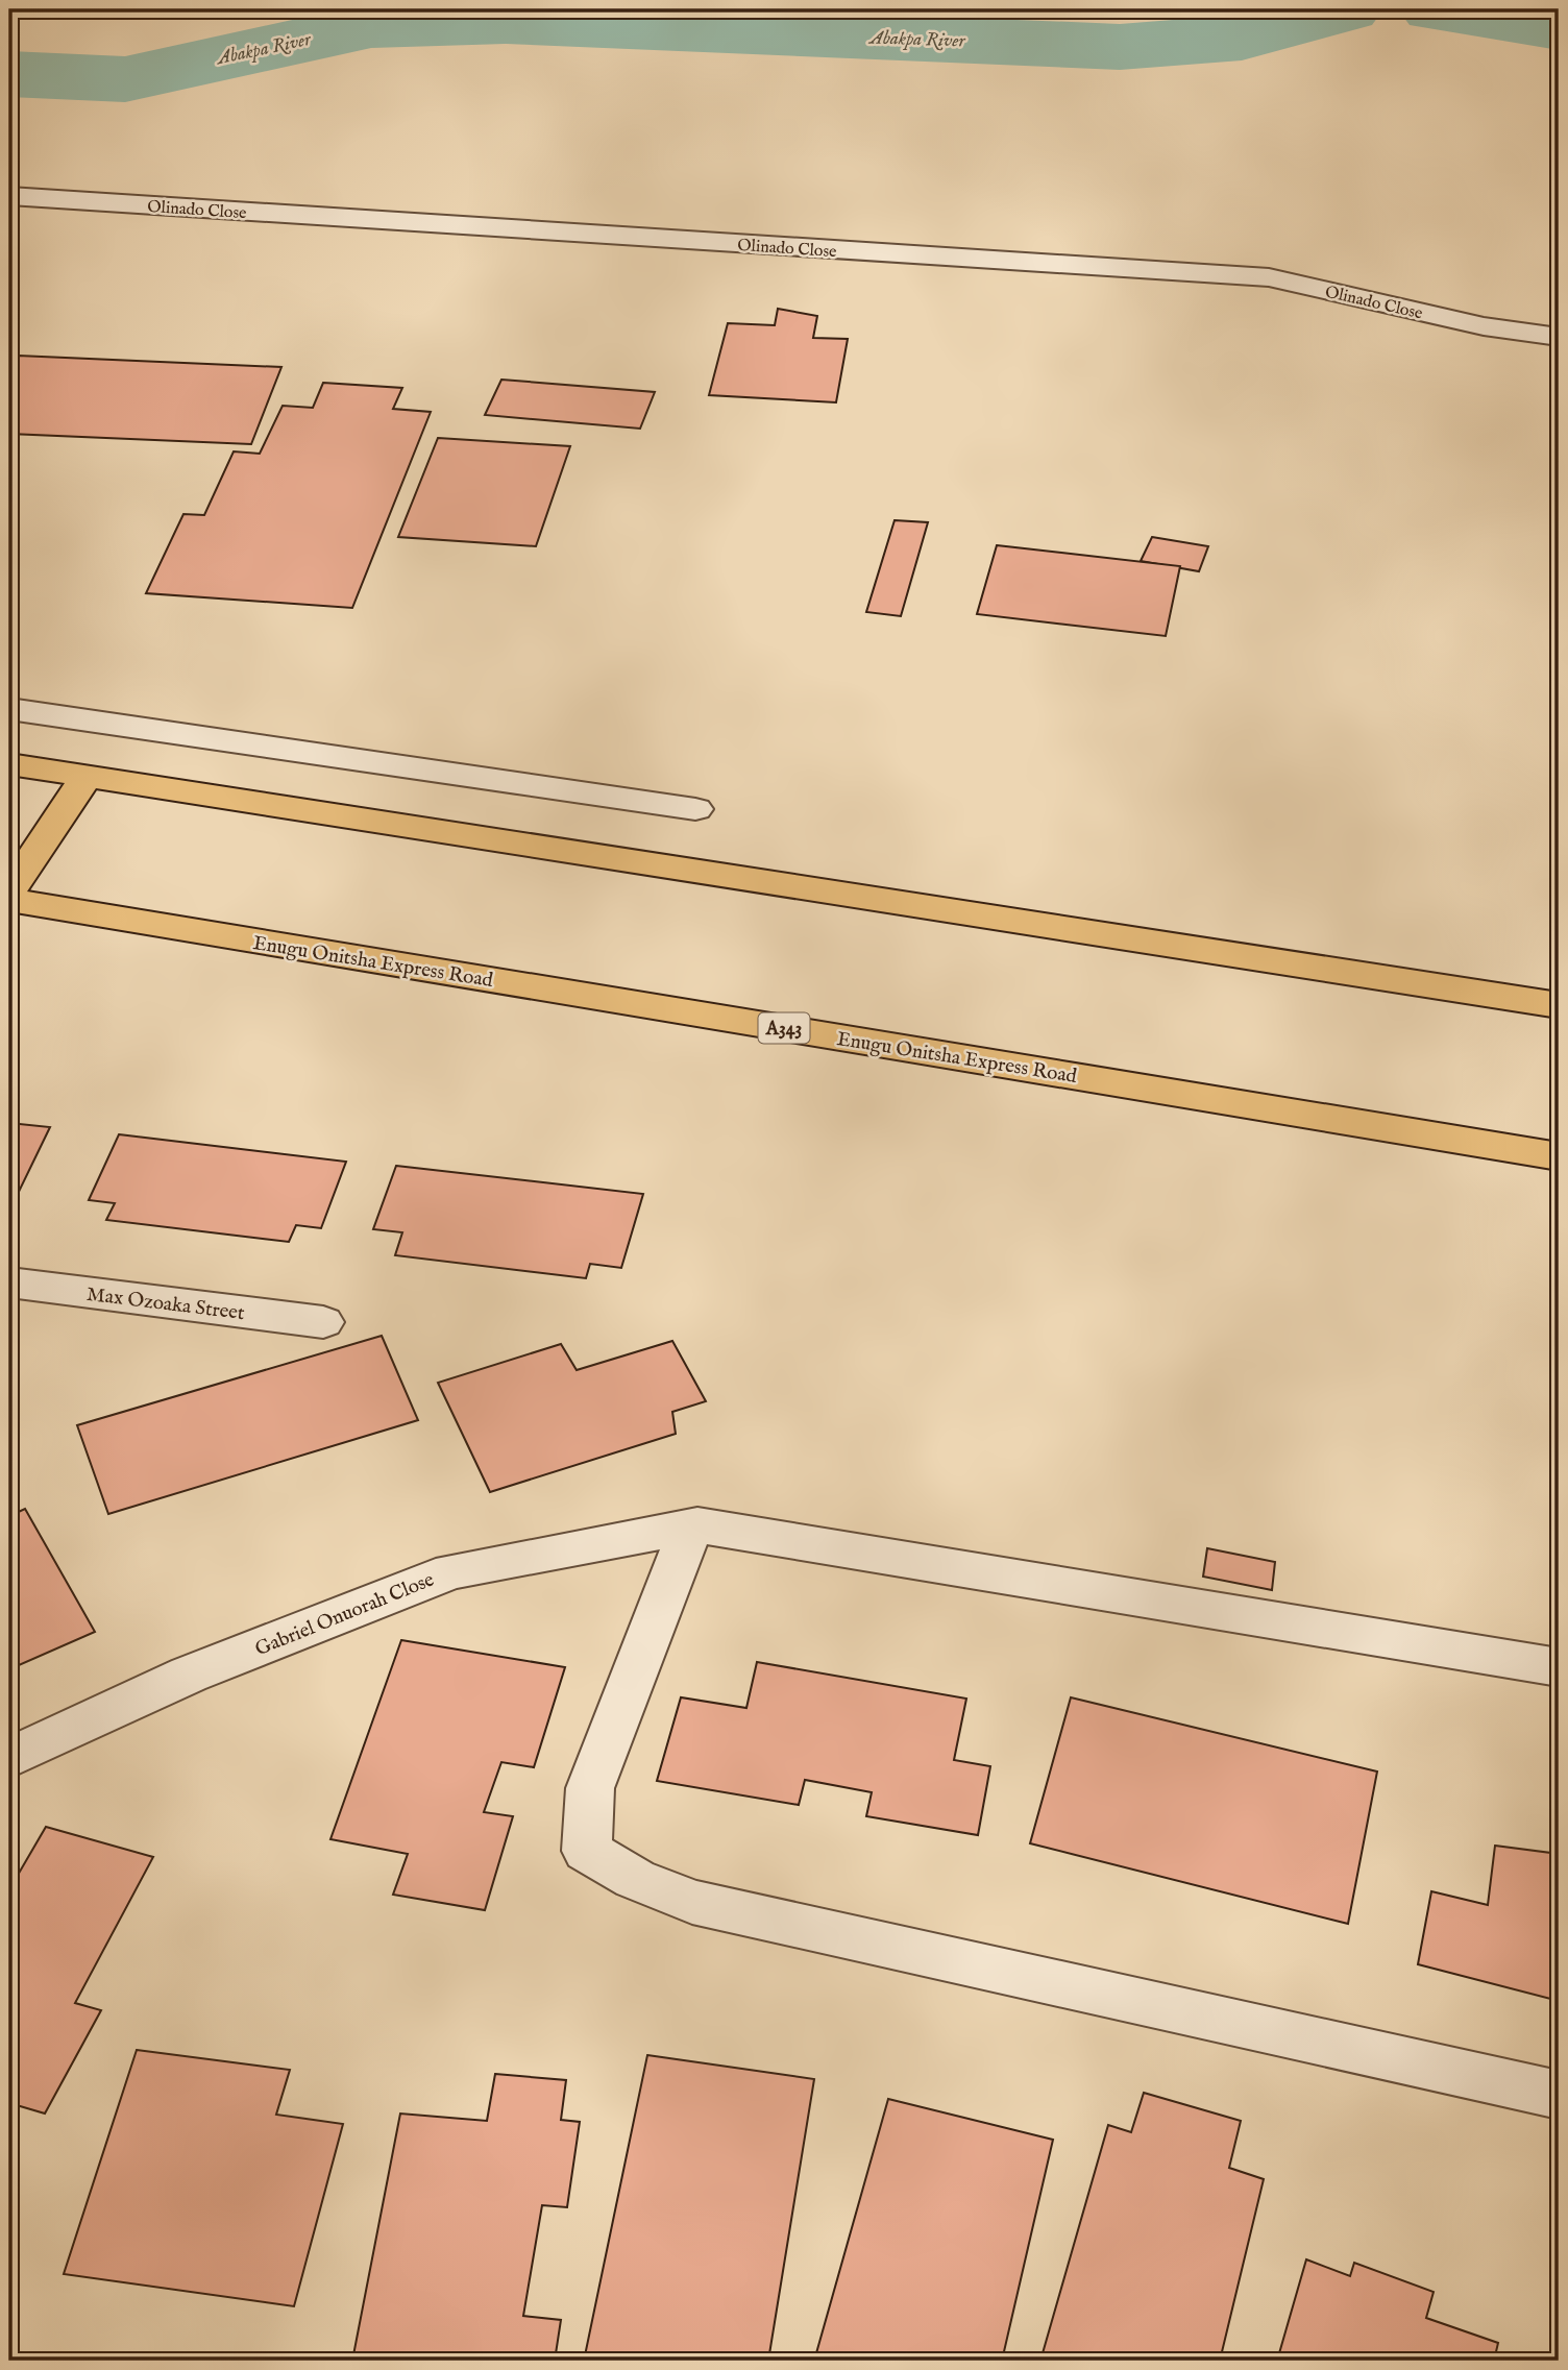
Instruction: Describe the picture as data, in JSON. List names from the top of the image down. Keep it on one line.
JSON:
{"streets":{"highway":["Enugu Onitsha Express Road","A343"],"street":["Olinado Close","Max Ozoaka Street","Gabriel Onuorah Close"]},"water":["Abakpa River"]}
